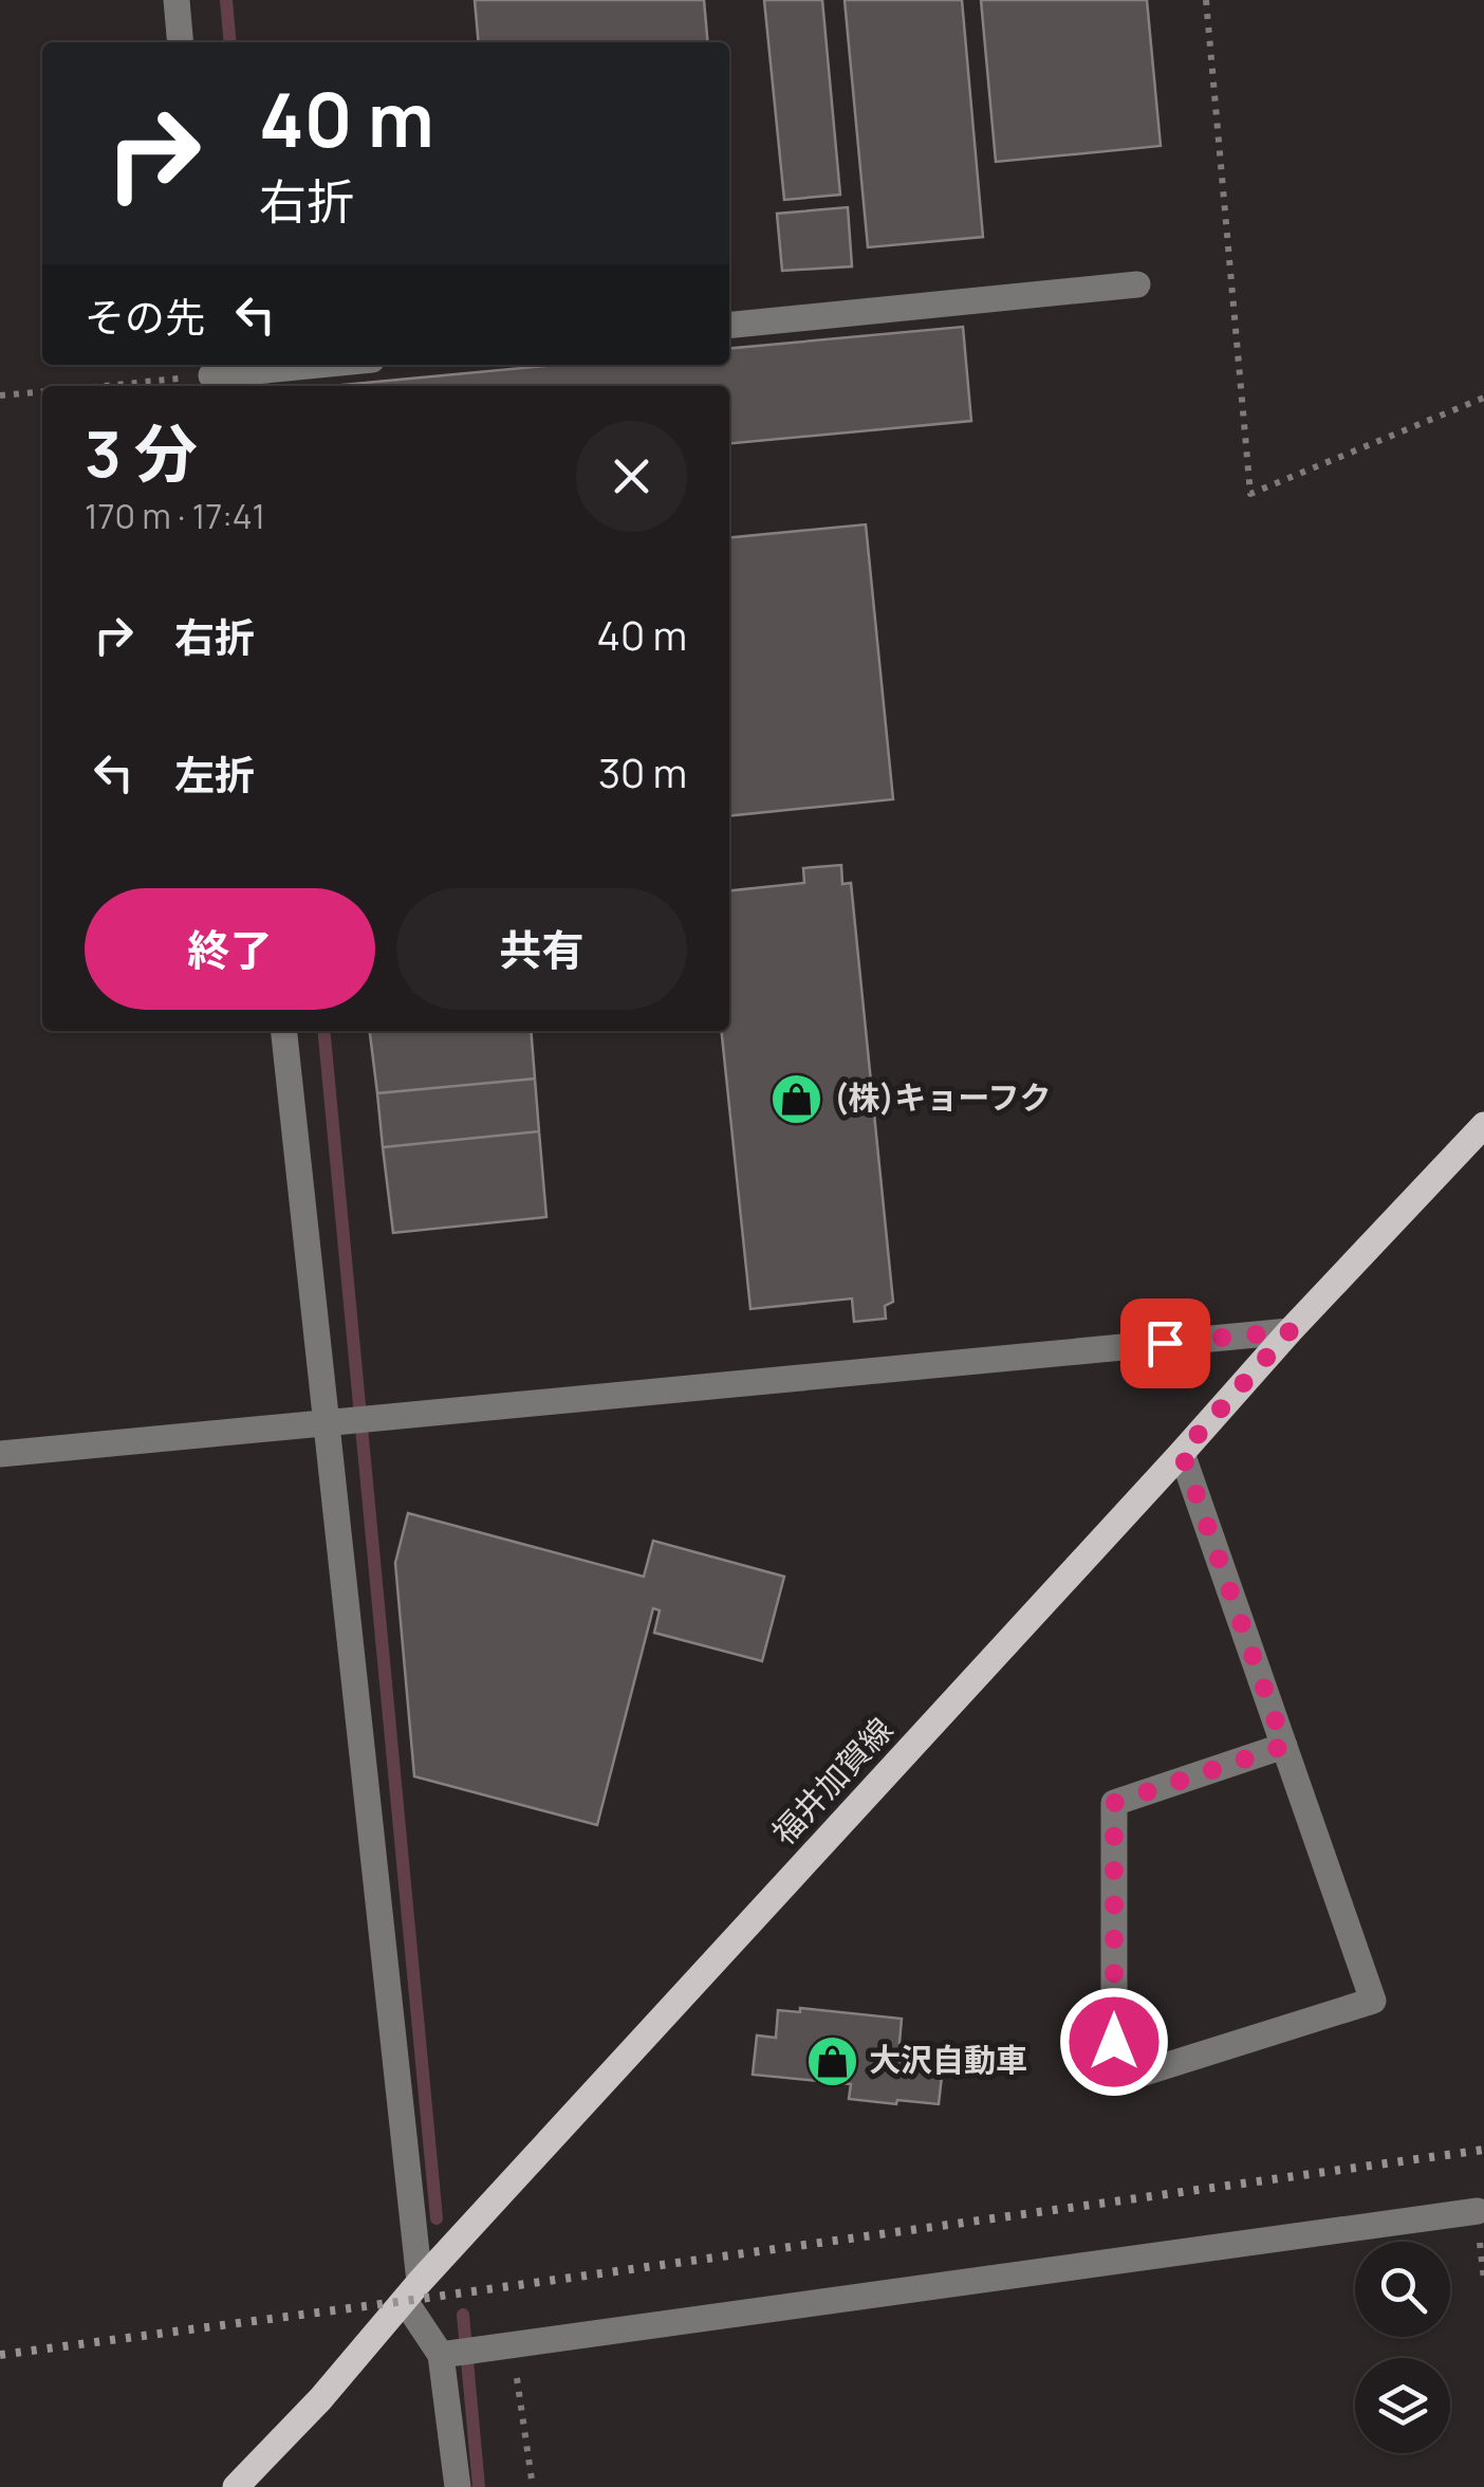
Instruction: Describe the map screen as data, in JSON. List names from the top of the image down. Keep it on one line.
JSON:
{"streets":{"main road":["福井加賀線"]},"places":{"shop":["(株)キョーフク","大沢自動車"]},"page":{"turn":["40 m","右折"],"then":"その先","heading":["3 分","170 m · 17:41"],"list":[{"name":"右折","value":"40 m"},{"name":"左折","value":"30 m"}],"buttons":["終了","共有"]}}
